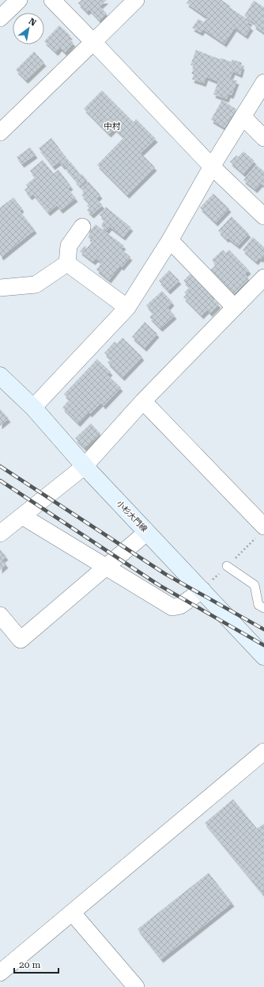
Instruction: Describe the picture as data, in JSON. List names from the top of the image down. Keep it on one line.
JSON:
{"streets":{"main road":["小杉大門線"]},"districts":["中村"],"scale_bar":"20 m","north":"top right"}
